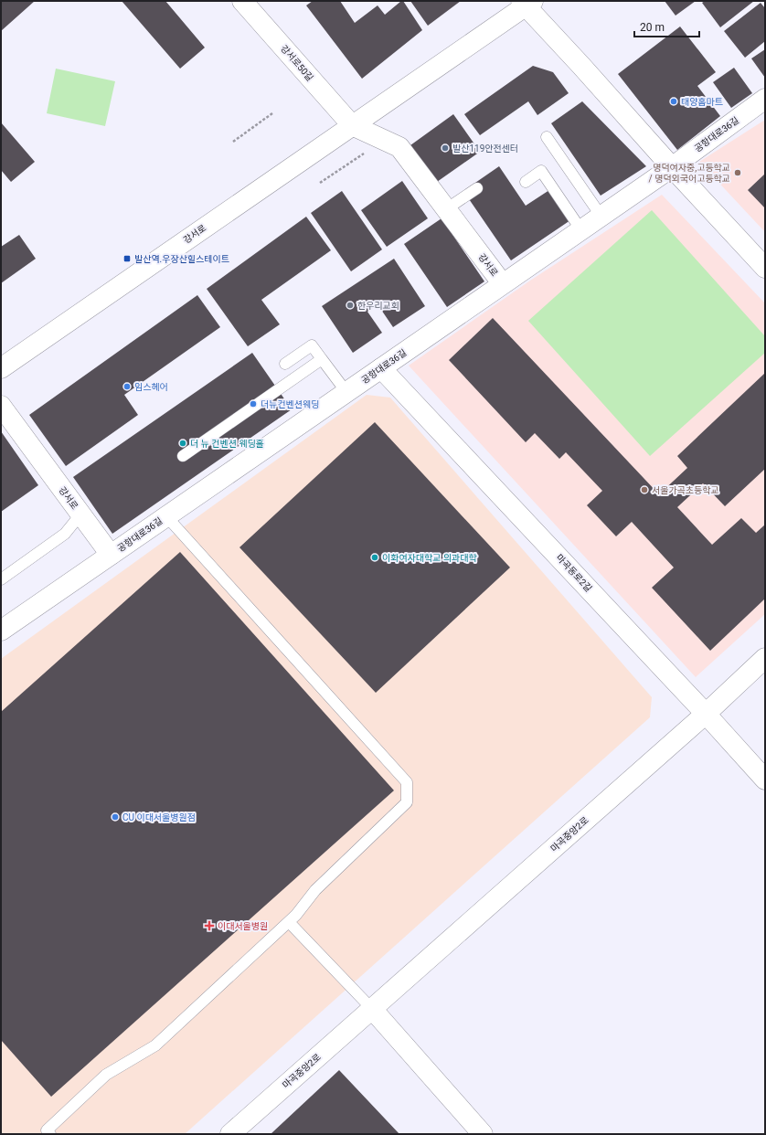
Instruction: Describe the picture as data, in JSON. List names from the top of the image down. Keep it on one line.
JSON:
{"streets":{"street":["강서로50길","공항대로36길","강서로","마곡동로2길","마곡중앙2로"]},"crossings":[["강서로50길","강서로"],["공항대로36길","강서로"],["공항대로36길","마곡동로2길"],["마곡동로2길","마곡중앙2로"]],"places":{"other":["태양홈마트","발산119안전센터","명덕여자중,고등학교 / 명덕외국어고등학교","한우리교회","임스헤어","더뉴컨벤션웨딩","더 뉴 컨벤션 웨딩홀","서울가곡초등학교","이화여자대학교 의과대학","CU 이대서울병원점"],"transit":["발산역.우장산힐스테이트"],"health":["이대서울병원"]},"scale_bar":"20 m"}
